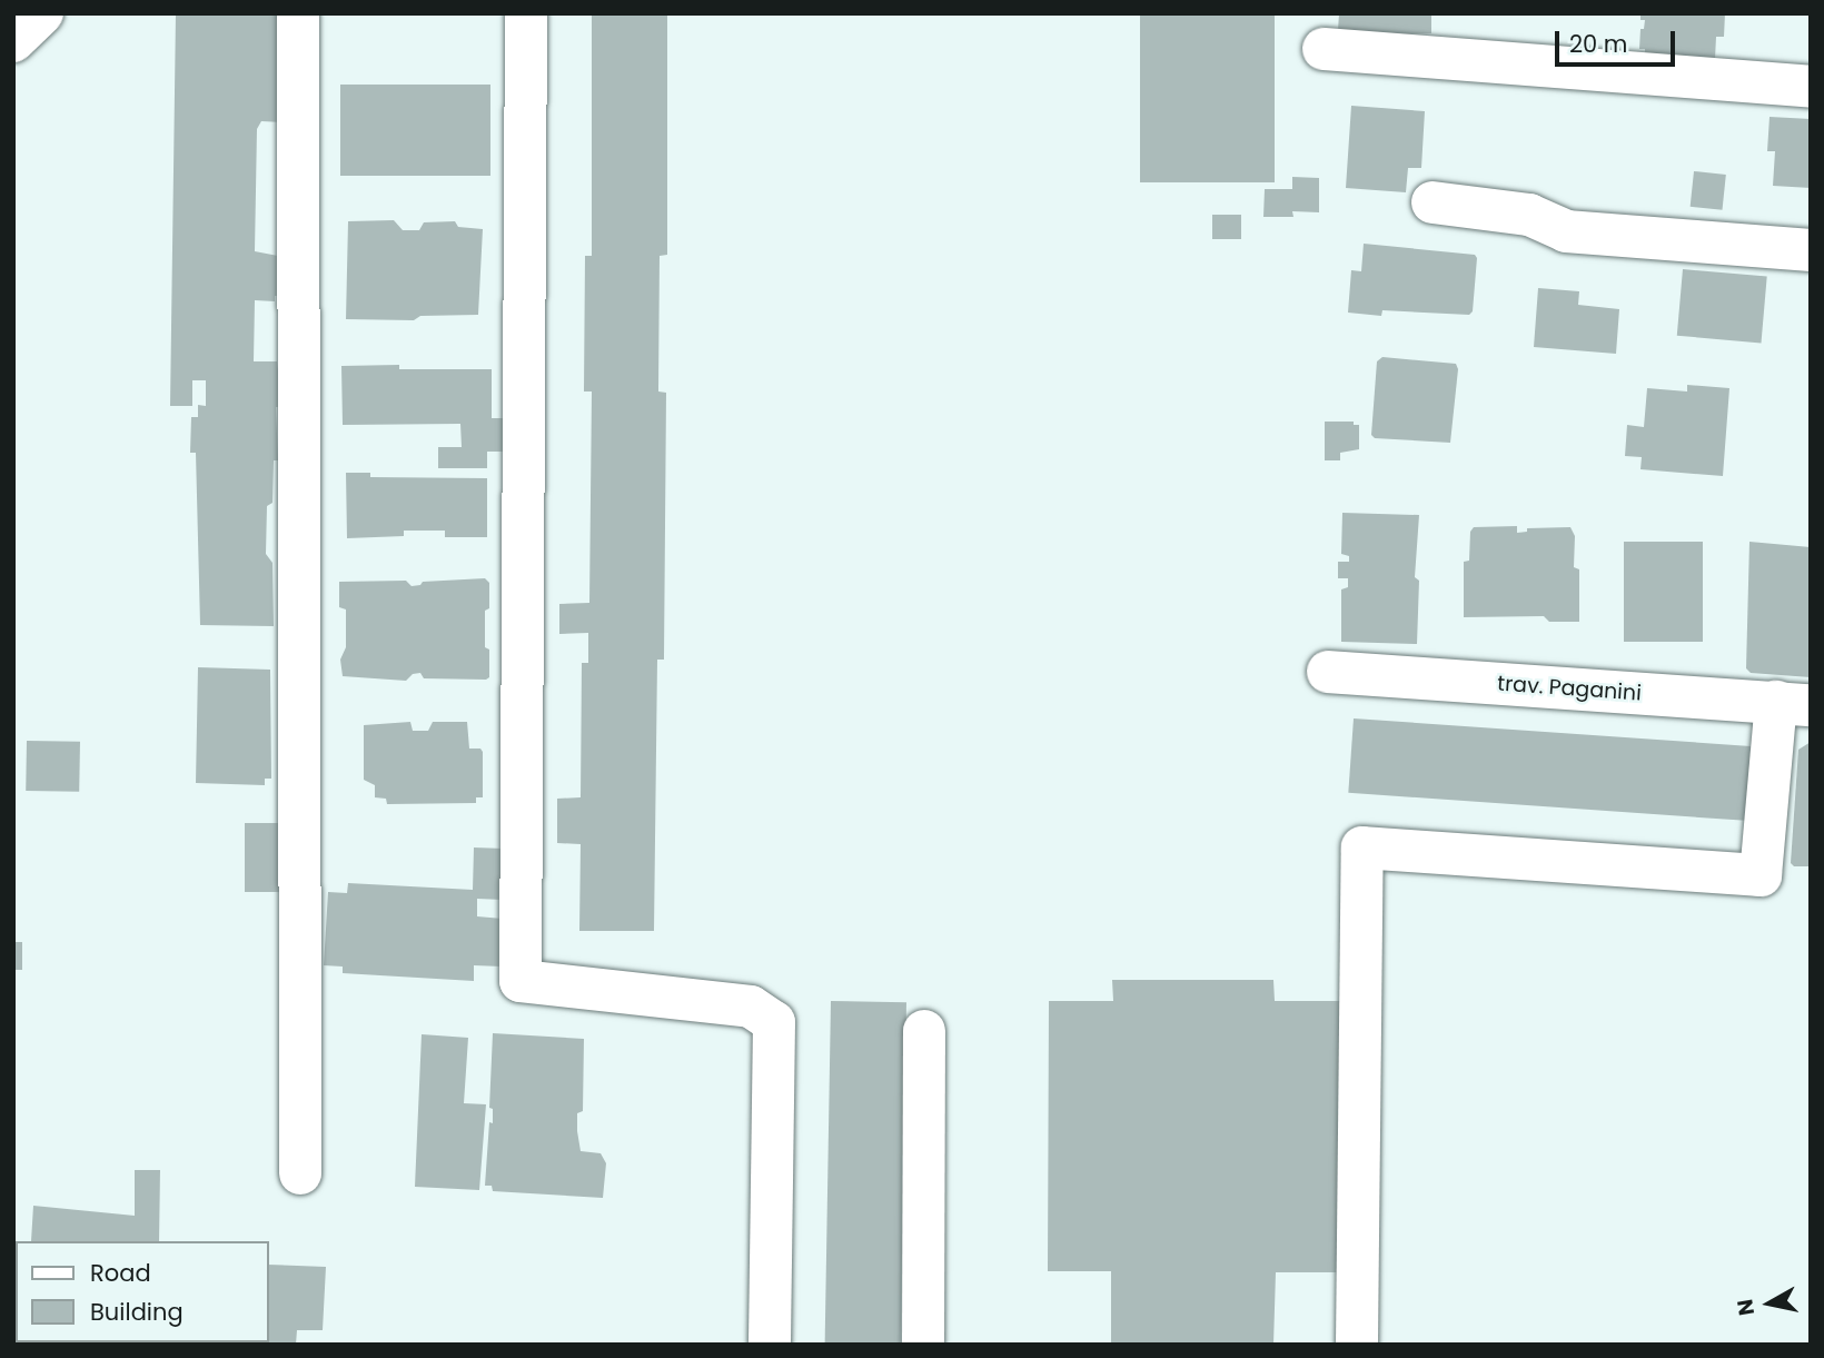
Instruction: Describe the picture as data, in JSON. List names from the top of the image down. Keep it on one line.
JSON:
{"streets":{"street":["trav. Paganini"]},"legend":["Road","Building"],"scale_bar":"20 m","north":"left"}
